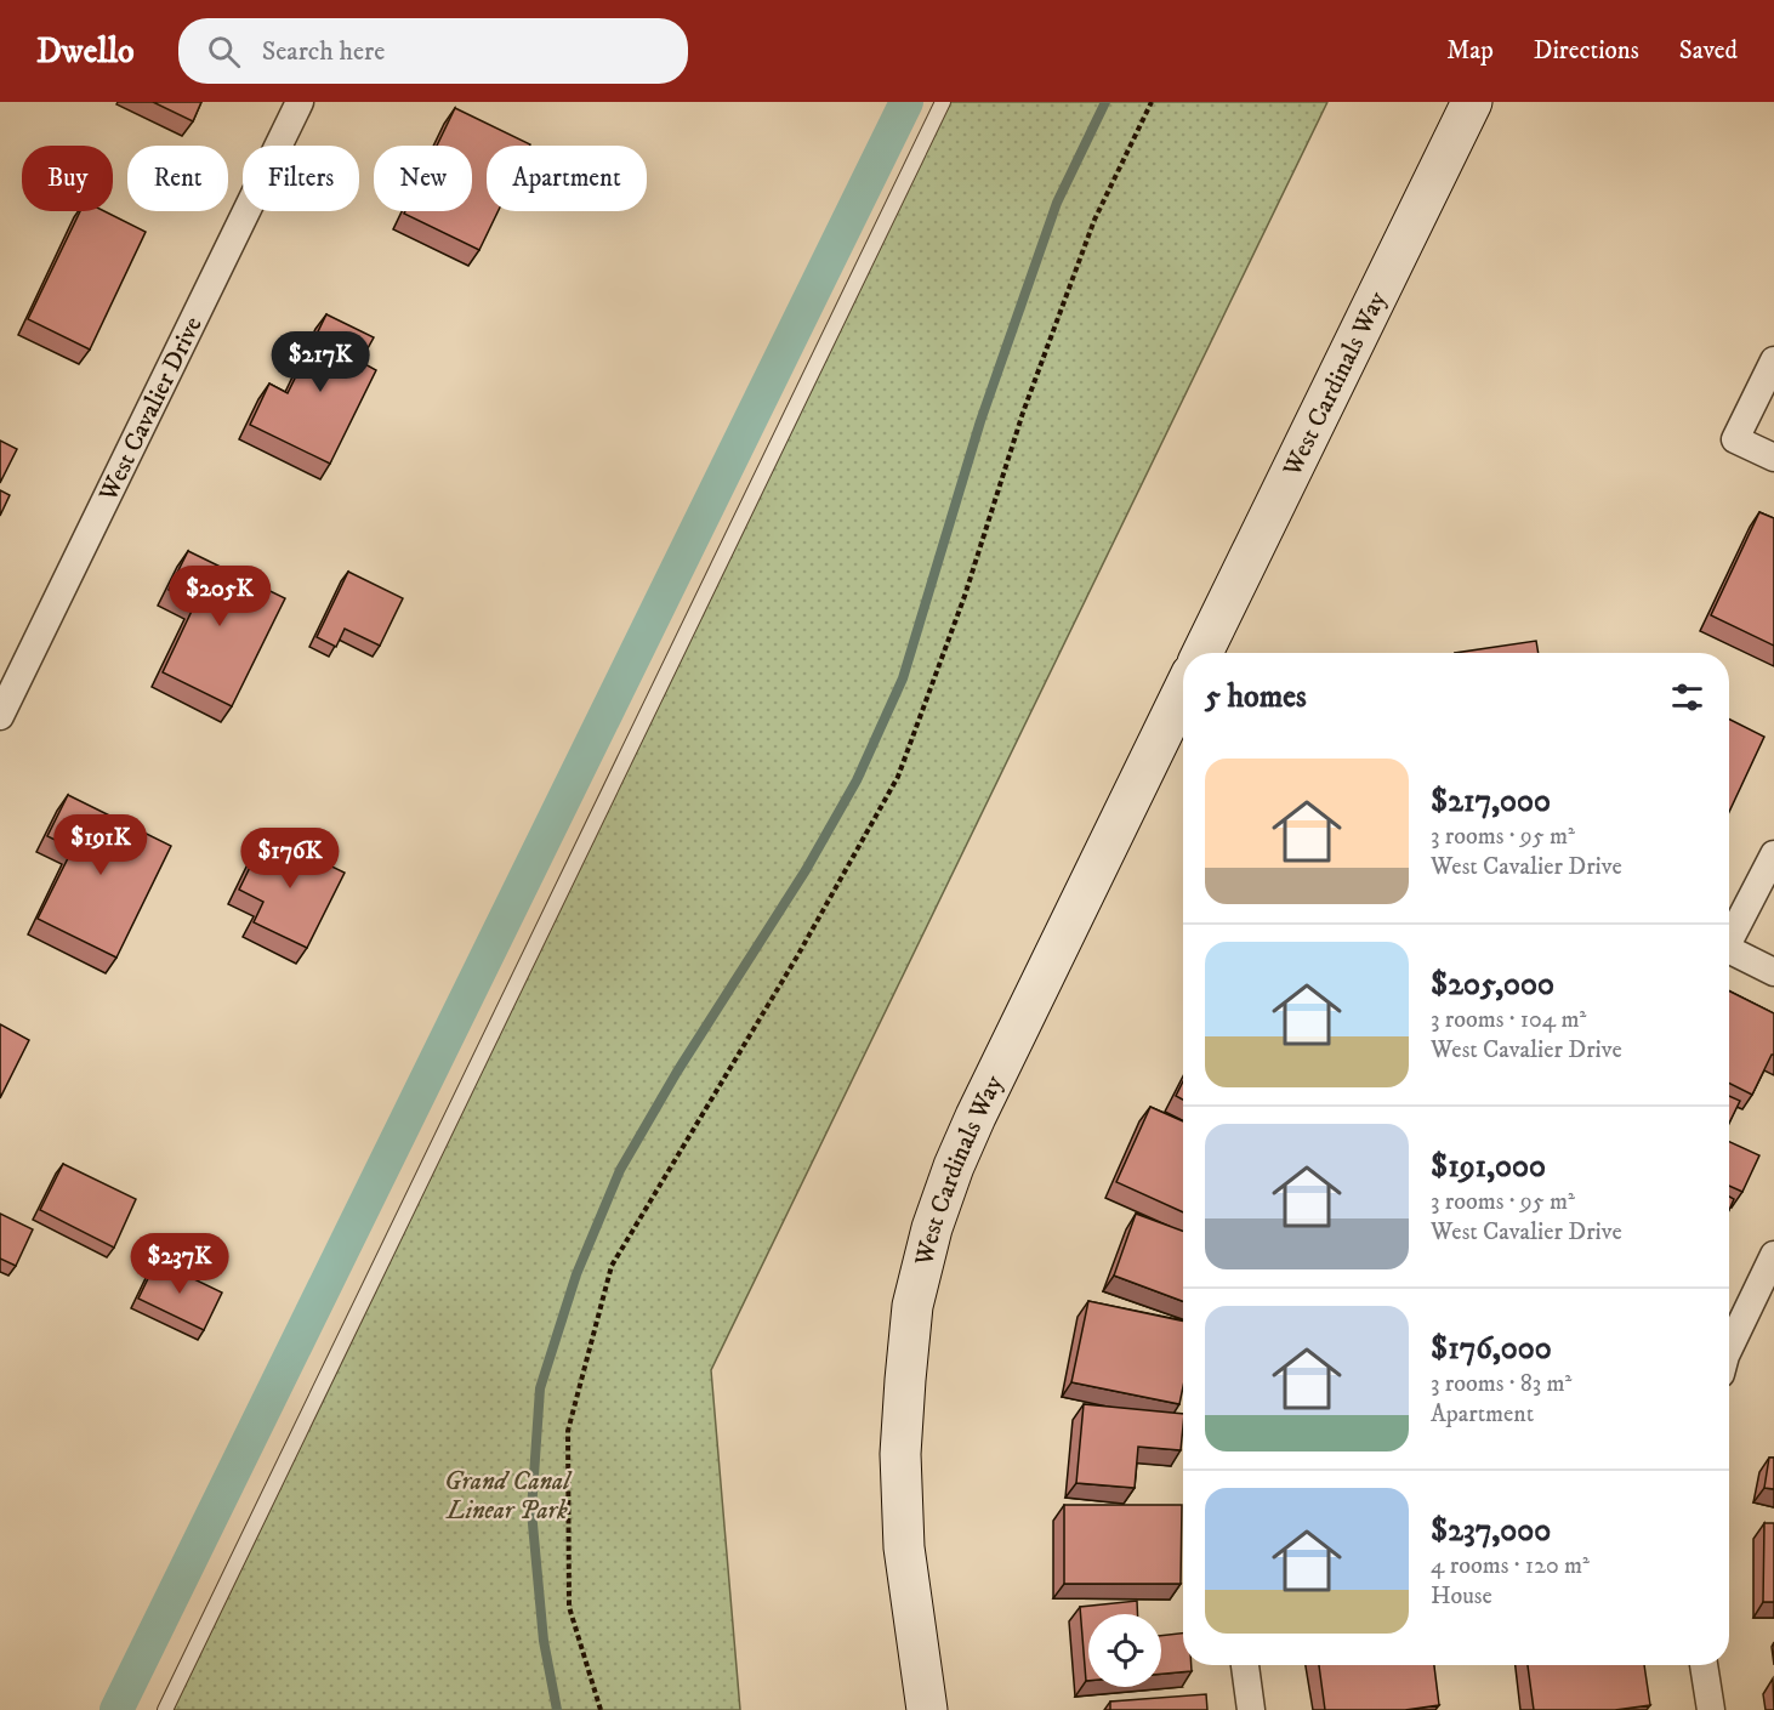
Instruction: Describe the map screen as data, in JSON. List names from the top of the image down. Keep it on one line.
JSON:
{"streets":{"main road":["West Cardinals Way"],"street":["West Cavalier Drive"]},"parks":["Grand Canal Linear Park"],"page":{"header":"Dwello","search":"Search here","nav":["Map","Directions","Saved"],"chip":["Buy","Rent","Filters","New","Apartment"],"price":["$217K","$205K","$191K","$176K","$237K"],"heading":"5 homes","list":[{"name":"$217,000","note":"3 rooms · 95 m² · West Cavalier Drive"},{"name":"$205,000","note":"3 rooms · 104 m² · West Cavalier Drive"},{"name":"$191,000","note":"3 rooms · 95 m² · West Cavalier Drive"},{"name":"$176,000","note":"3 rooms · 83 m² · Apartment"},{"name":"$237,000","note":"4 rooms · 120 m² · House"}]}}
